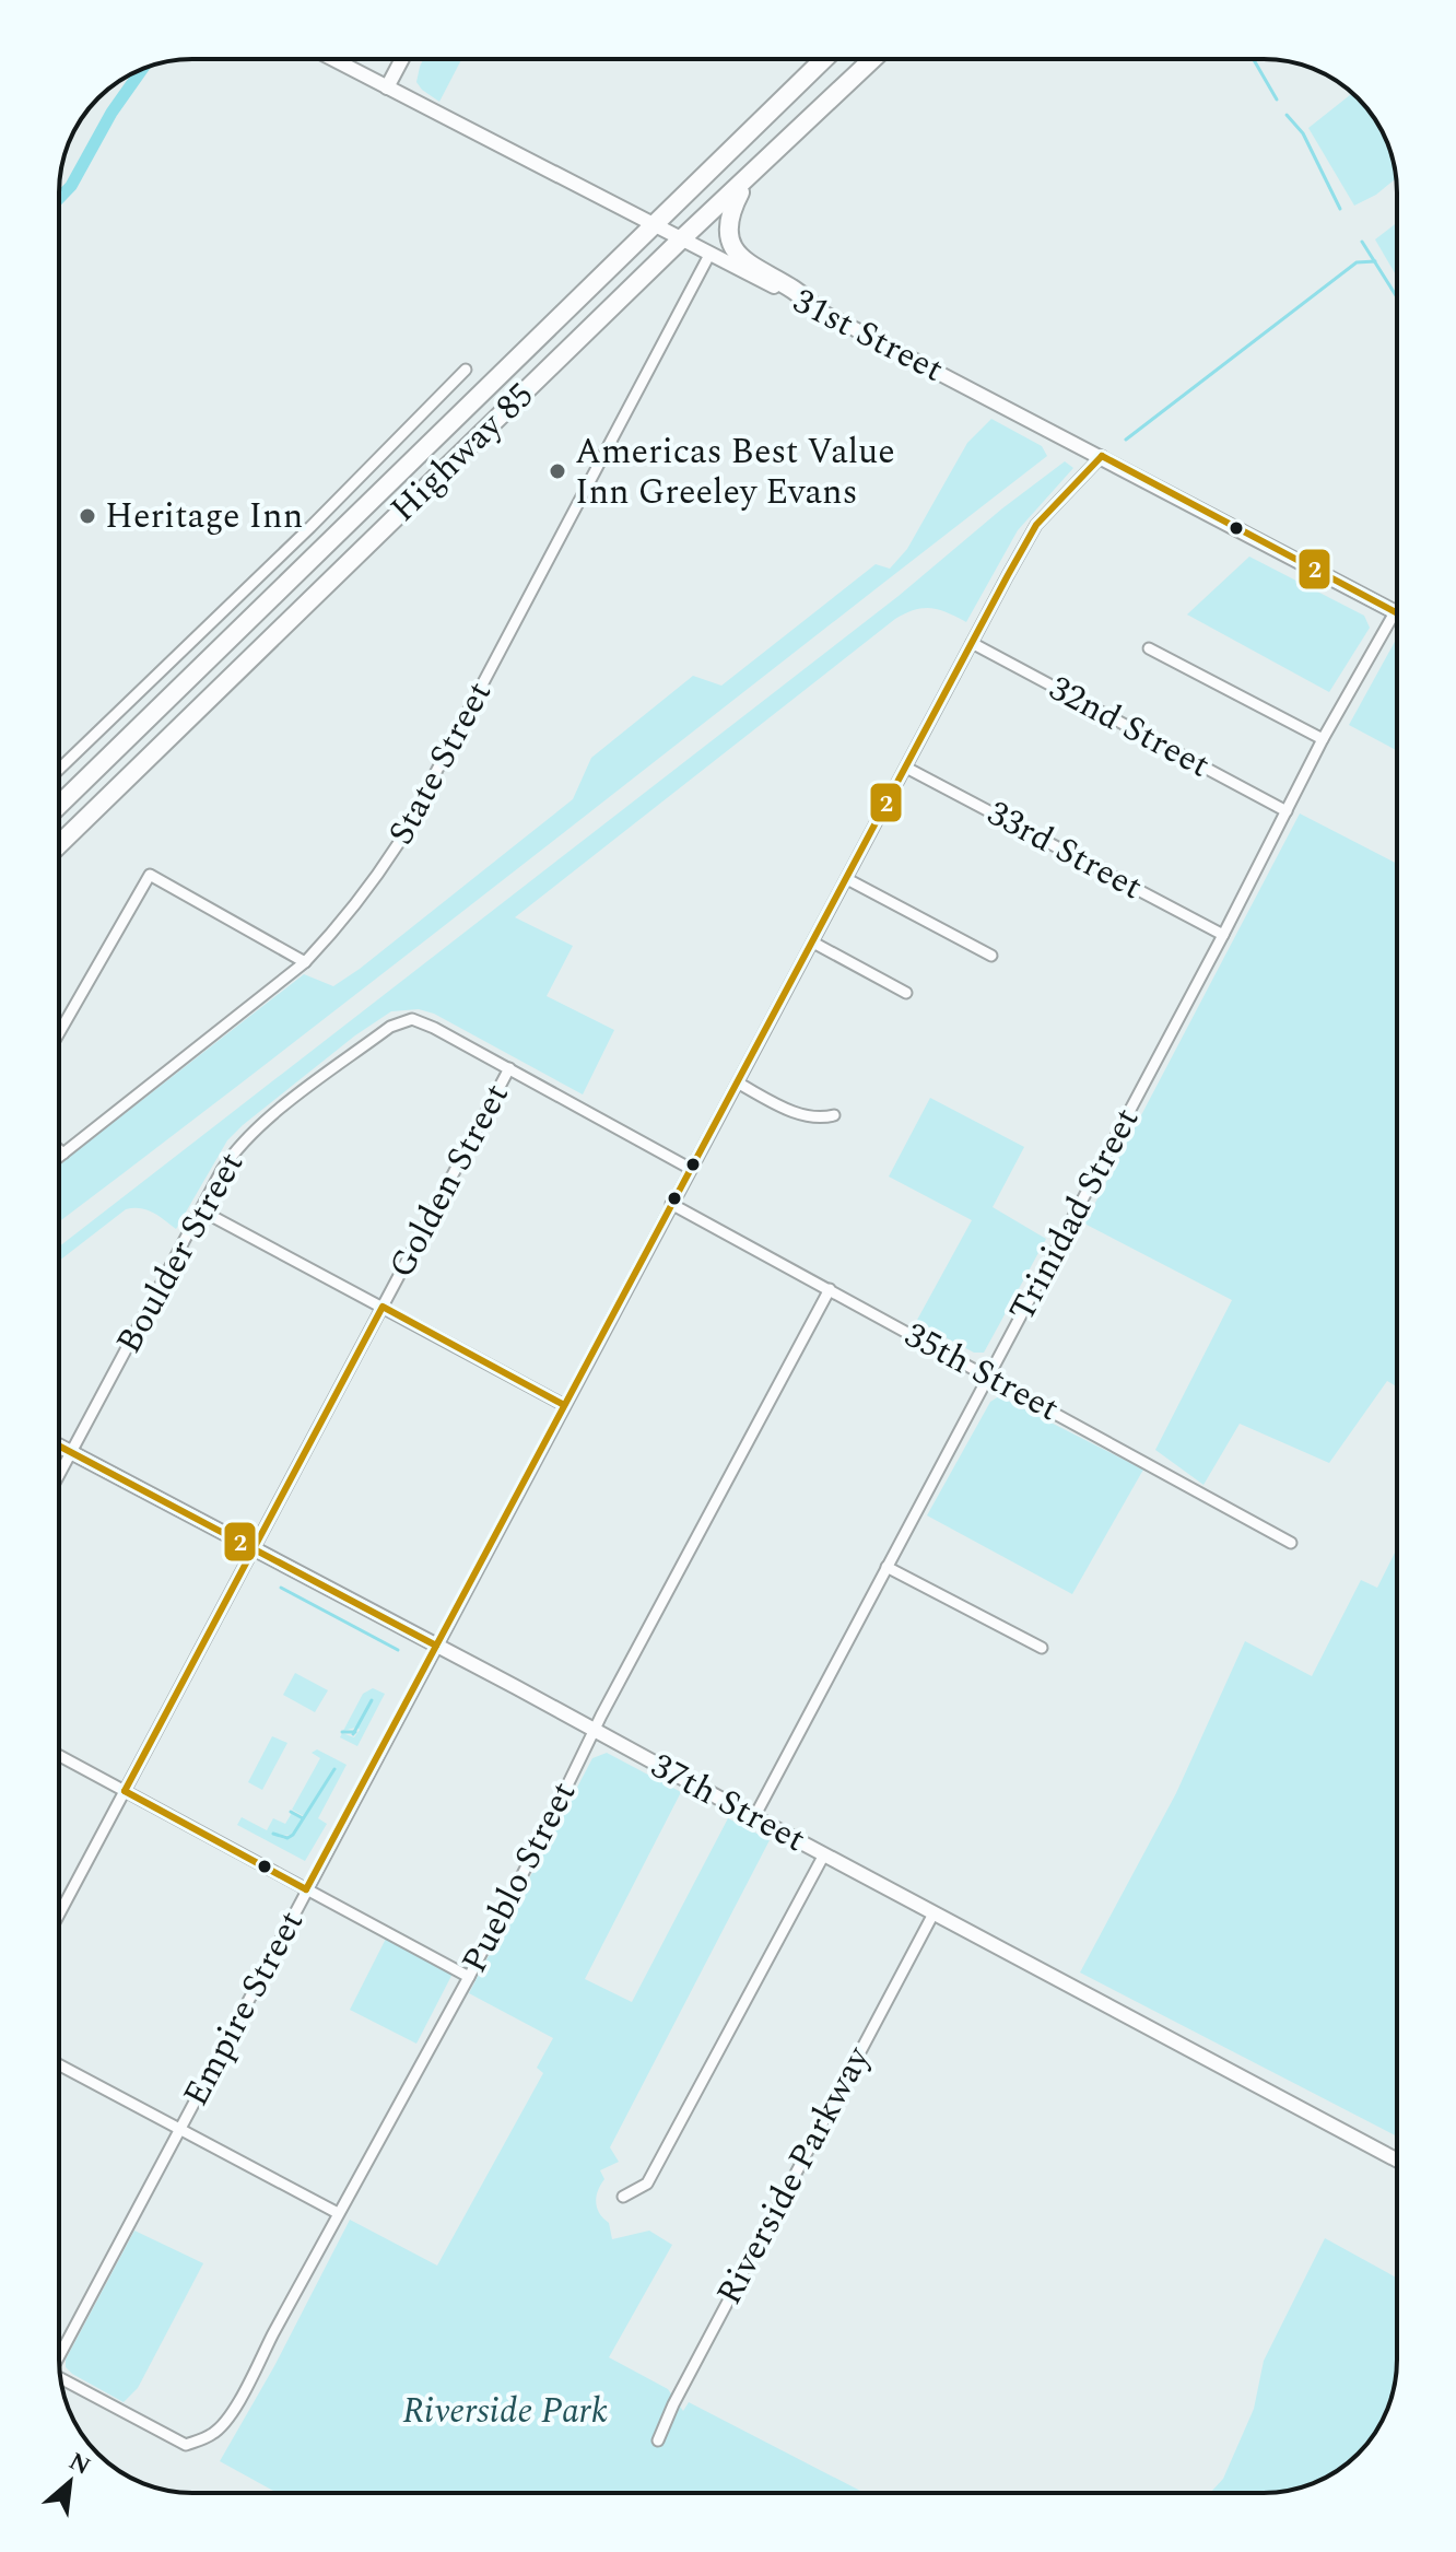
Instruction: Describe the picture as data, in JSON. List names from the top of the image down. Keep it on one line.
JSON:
{"streets":{"highway":["Highway 85"],"main road":["31st Street","37th Street"],"street":["32nd Street","State Street","33rd Street","Golden Street","Trinidad Street","Boulder Street","35th Street","Pueblo Street","Empire Street","Riverside Parkway"]},"crossings":[["31st Street","Highway 85"],["31st Street","State Street"],["31st Street","Trinidad Street"],["31st Street","Empire Street"],["32nd Street","Trinidad Street"],["32nd Street","Empire Street"],["33rd Street","Trinidad Street"],["33rd Street","Empire Street"],["Golden Street","Boulder Street"],["Golden Street","37th Street"],["Trinidad Street","35th Street"],["Trinidad Street","37th Street"],["Boulder Street","37th Street"],["35th Street","Pueblo Street"],["35th Street","Empire Street"],["37th Street","Pueblo Street"],["37th Street","Empire Street"],["37th Street","Riverside Parkway"]],"parks":["Riverside Park"],"places":["Americas Best Value Inn Greeley Evans","Heritage Inn"],"lines":["transit line 2"],"north":"top right"}
